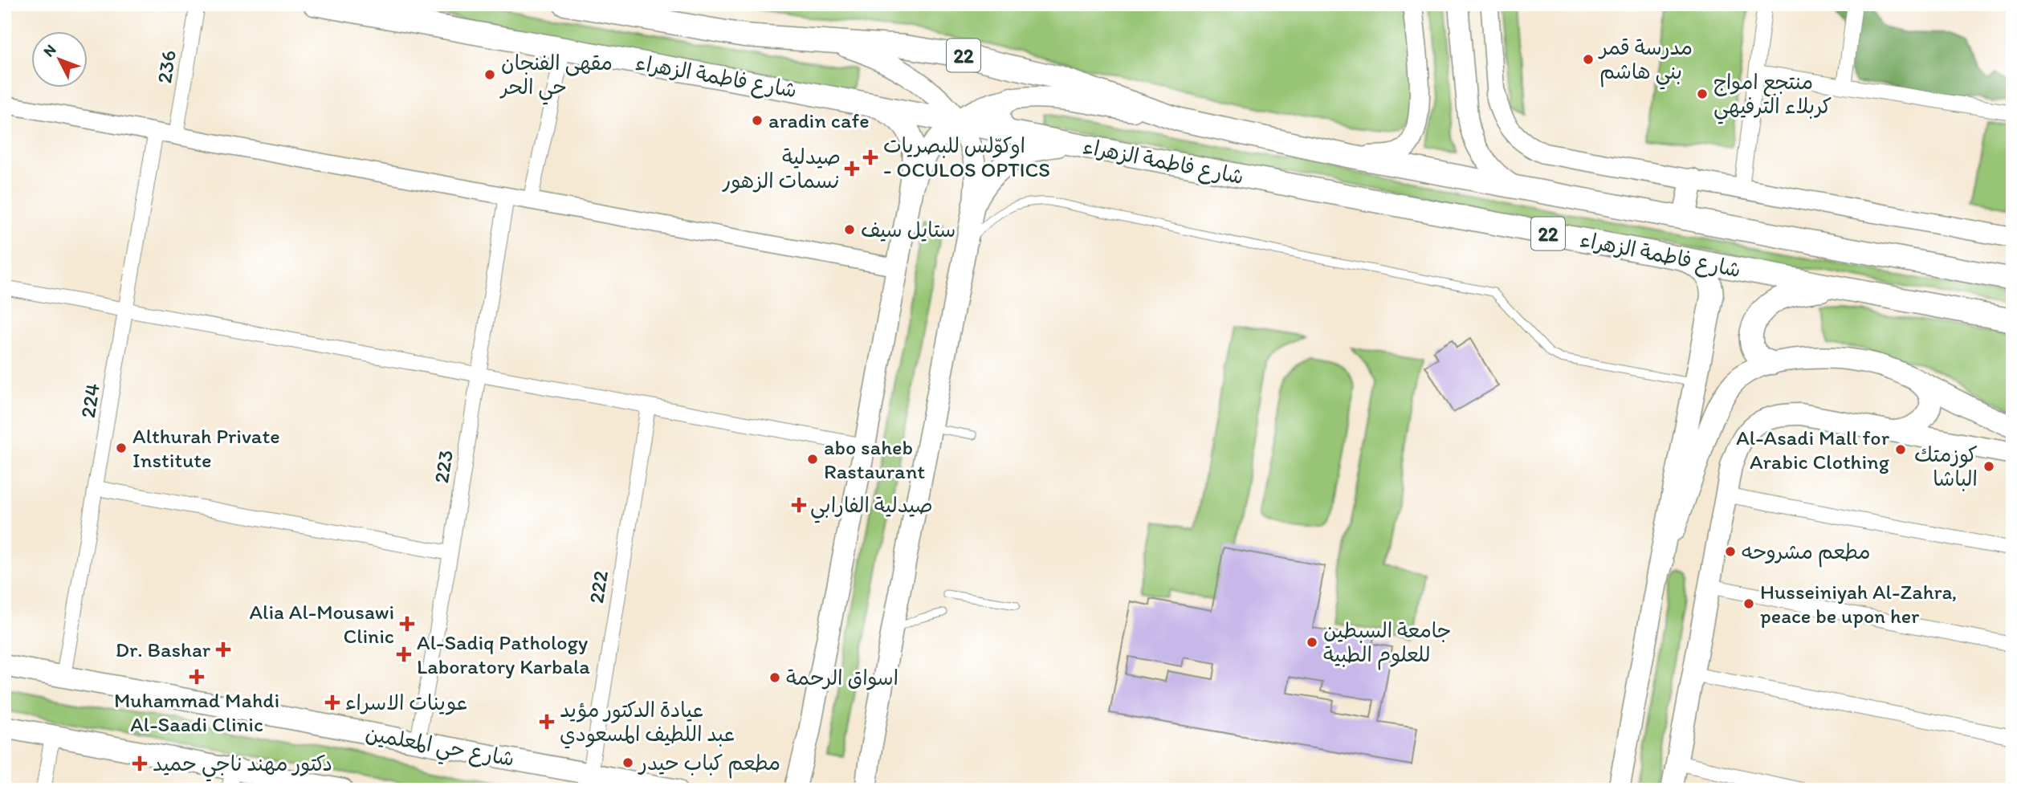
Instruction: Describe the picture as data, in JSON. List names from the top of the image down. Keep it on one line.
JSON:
{"streets":{"highway":["22","شارع فاطمة الزهراء"],"main road":["شارع حي المعلمين"],"street":["236","224","223","222"]},"crossings":[["224","شارع حي المعلمين"],["223","شارع حي المعلمين"],["222","شارع حي المعلمين"]],"places":{"other":["مدرسة قمر بني هاشم","مقهى الفنجان حي الحر","منتجع امواج كربلاء الترفيهي","aradin cafe","ستايل سيف","Althurah Private Institute","Al-Asadi Mall for Arabic Clothing","abo saheb Rastaurant","كوزمتك الباشا","مطعم مشروحه","Husseiniyah Al-Zahra, peace be upon her","جامعة السبطين للعلوم الطبية","اسواق الرحمة","مطعم كباب حيدر"],"health":["اوكوّلس للبصريات - OCULOS OPTICS","صيدلية نسمات الزهور","صيدلية الفارابي","Alia Al-Mousawi Clinic","Dr. Bashar","Al-Sadiq Pathology Laboratory Karbala","Muhammad Mahdi Al-Saadi Clinic","عوينات الاسراء","عيادة الدكتور مؤيد عبد اللطيف المسعودي","دكتور مهند ناجي حميد"]},"north":"top left"}
